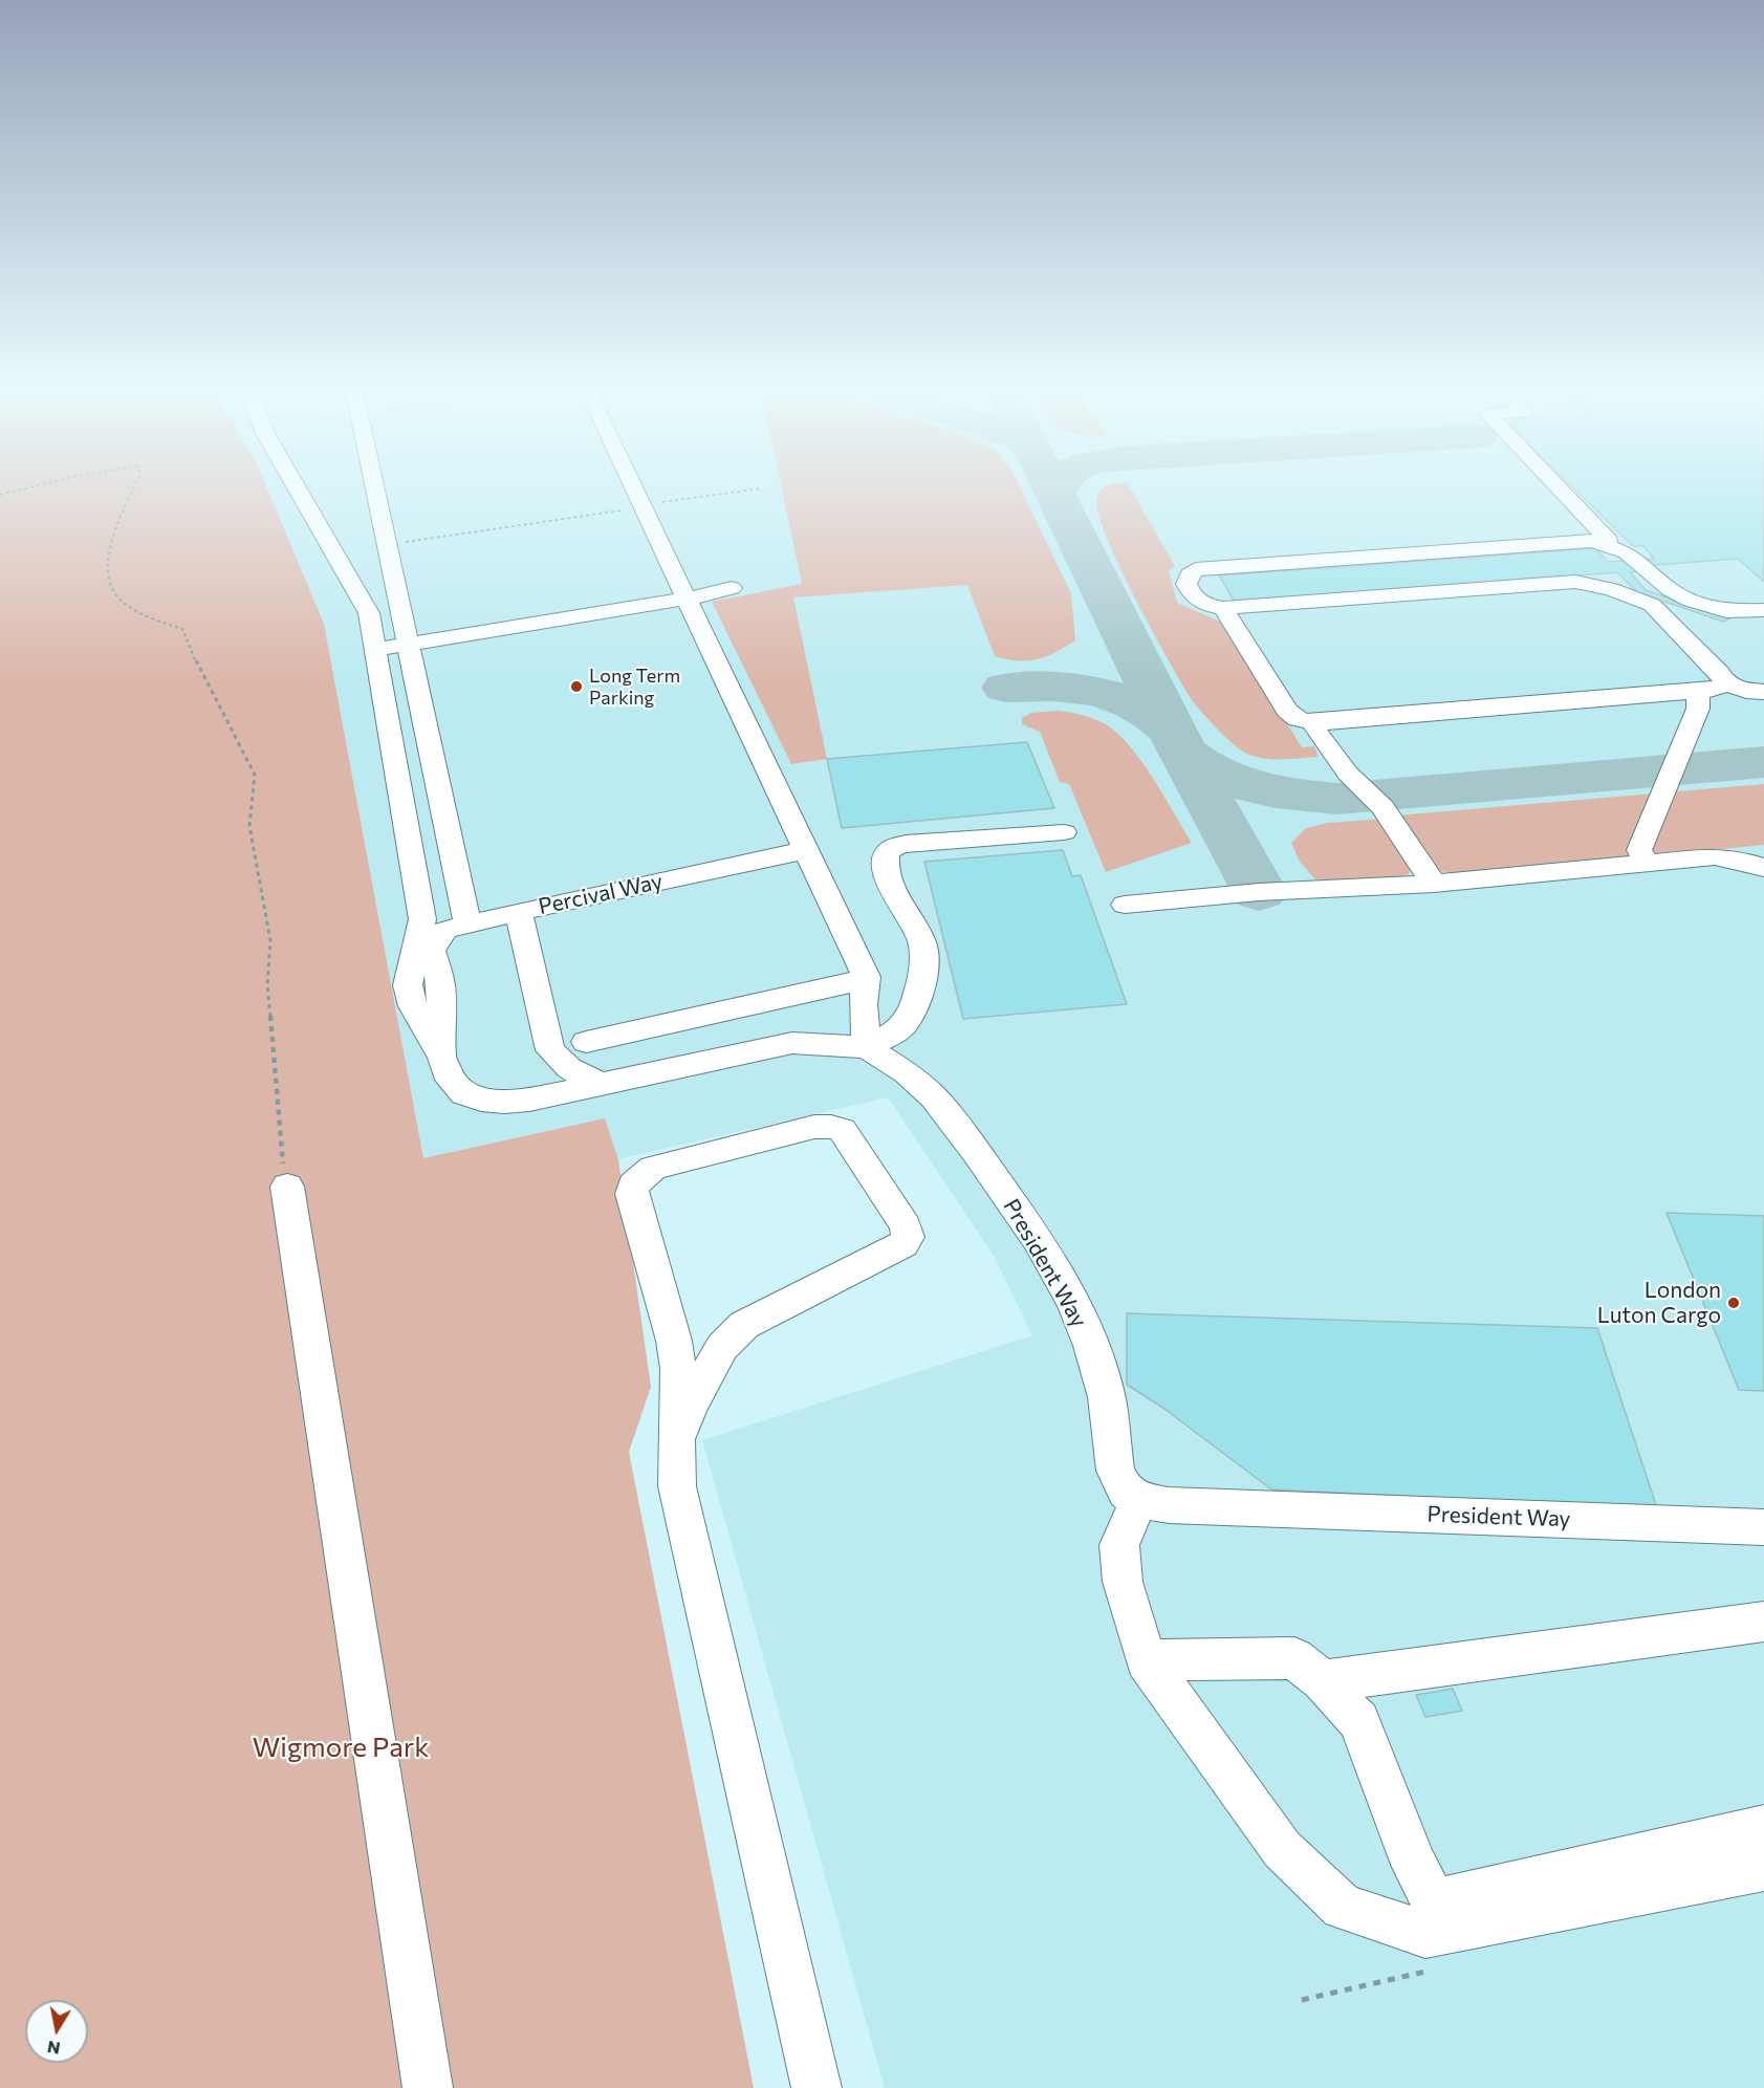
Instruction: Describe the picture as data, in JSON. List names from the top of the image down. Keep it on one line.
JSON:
{"streets":{"street":["Percival Way","President Way"]},"parks":["Wigmore Park"],"places":["Long Term Parking","London Luton Cargo"],"north":"bottom"}
